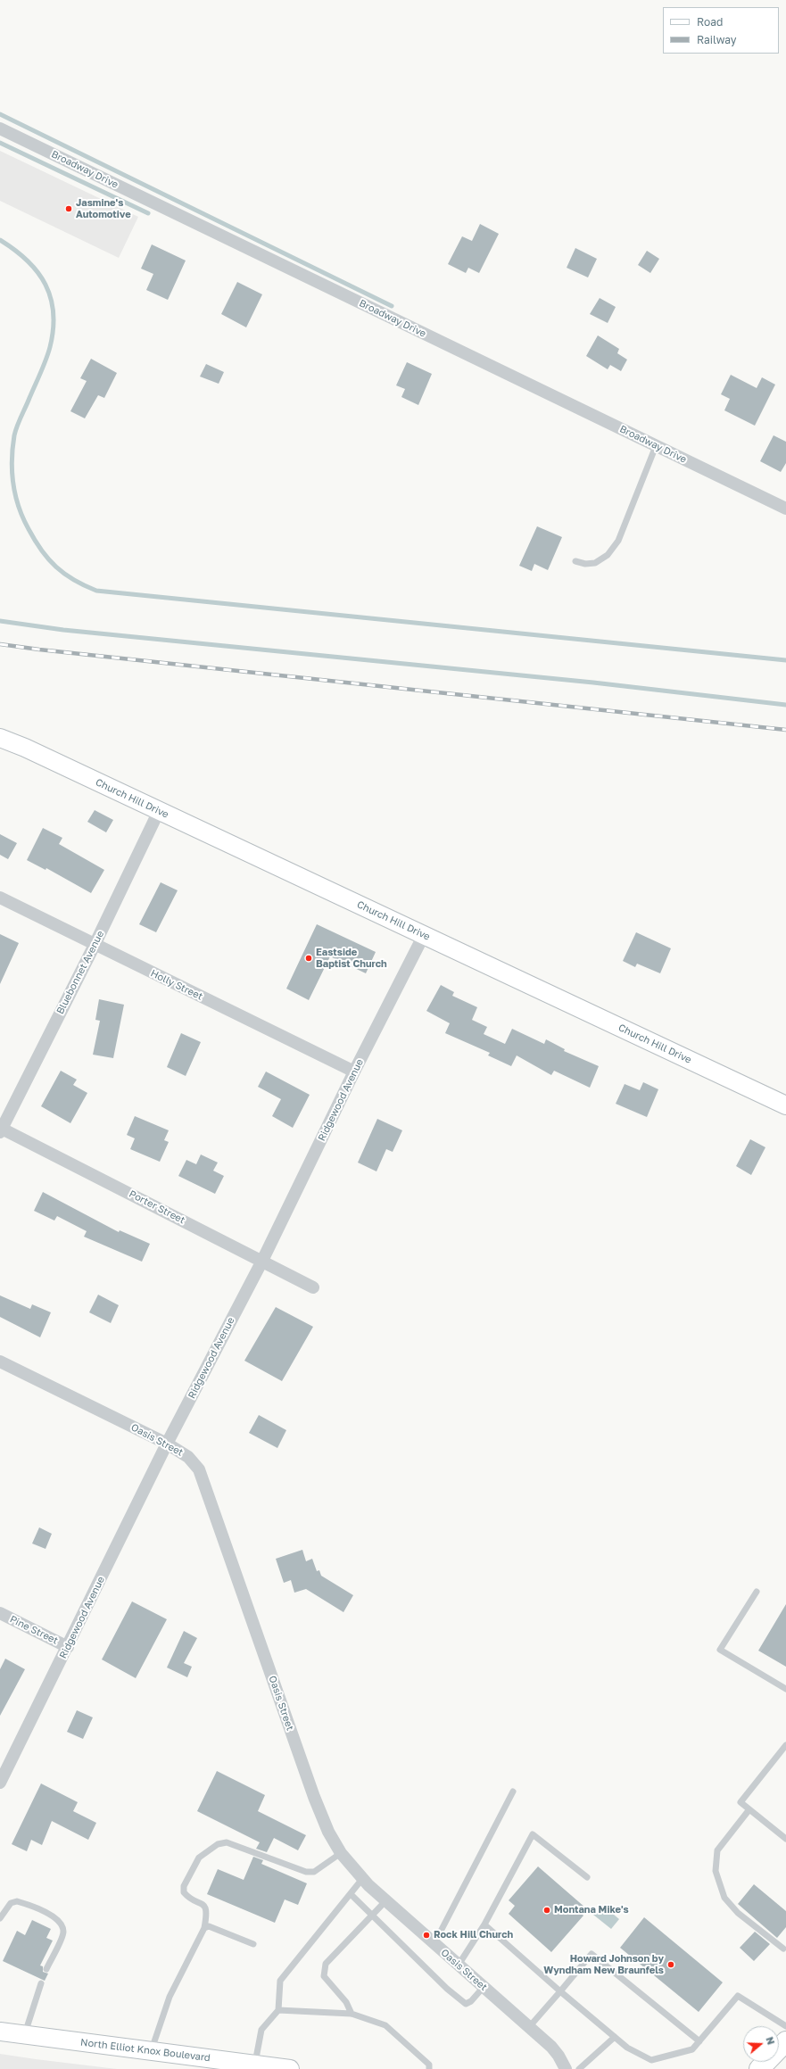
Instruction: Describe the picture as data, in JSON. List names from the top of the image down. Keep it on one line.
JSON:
{"streets":{"street":["Broadway Drive","Church Hill Drive","Bluebonnet Avenue","Holly Street","Ridgewood Avenue","Porter Street","Oasis Street","Pine Street","North Elliot Knox Boulevard"]},"crossings":[["Church Hill Drive","Bluebonnet Avenue"],["Church Hill Drive","Ridgewood Avenue"],["Bluebonnet Avenue","Holly Street"],["Bluebonnet Avenue","Porter Street"],["Holly Street","Ridgewood Avenue"],["Ridgewood Avenue","Porter Street"],["Ridgewood Avenue","Oasis Street"],["Ridgewood Avenue","Pine Street"]],"places":["Jasmine's Automotive","Eastside Baptist Church","Montana Mike's","Rock Hill Church","Howard Johnson by Wyndham New Braunfels"],"legend":["Road","Railway"],"north":"right"}
